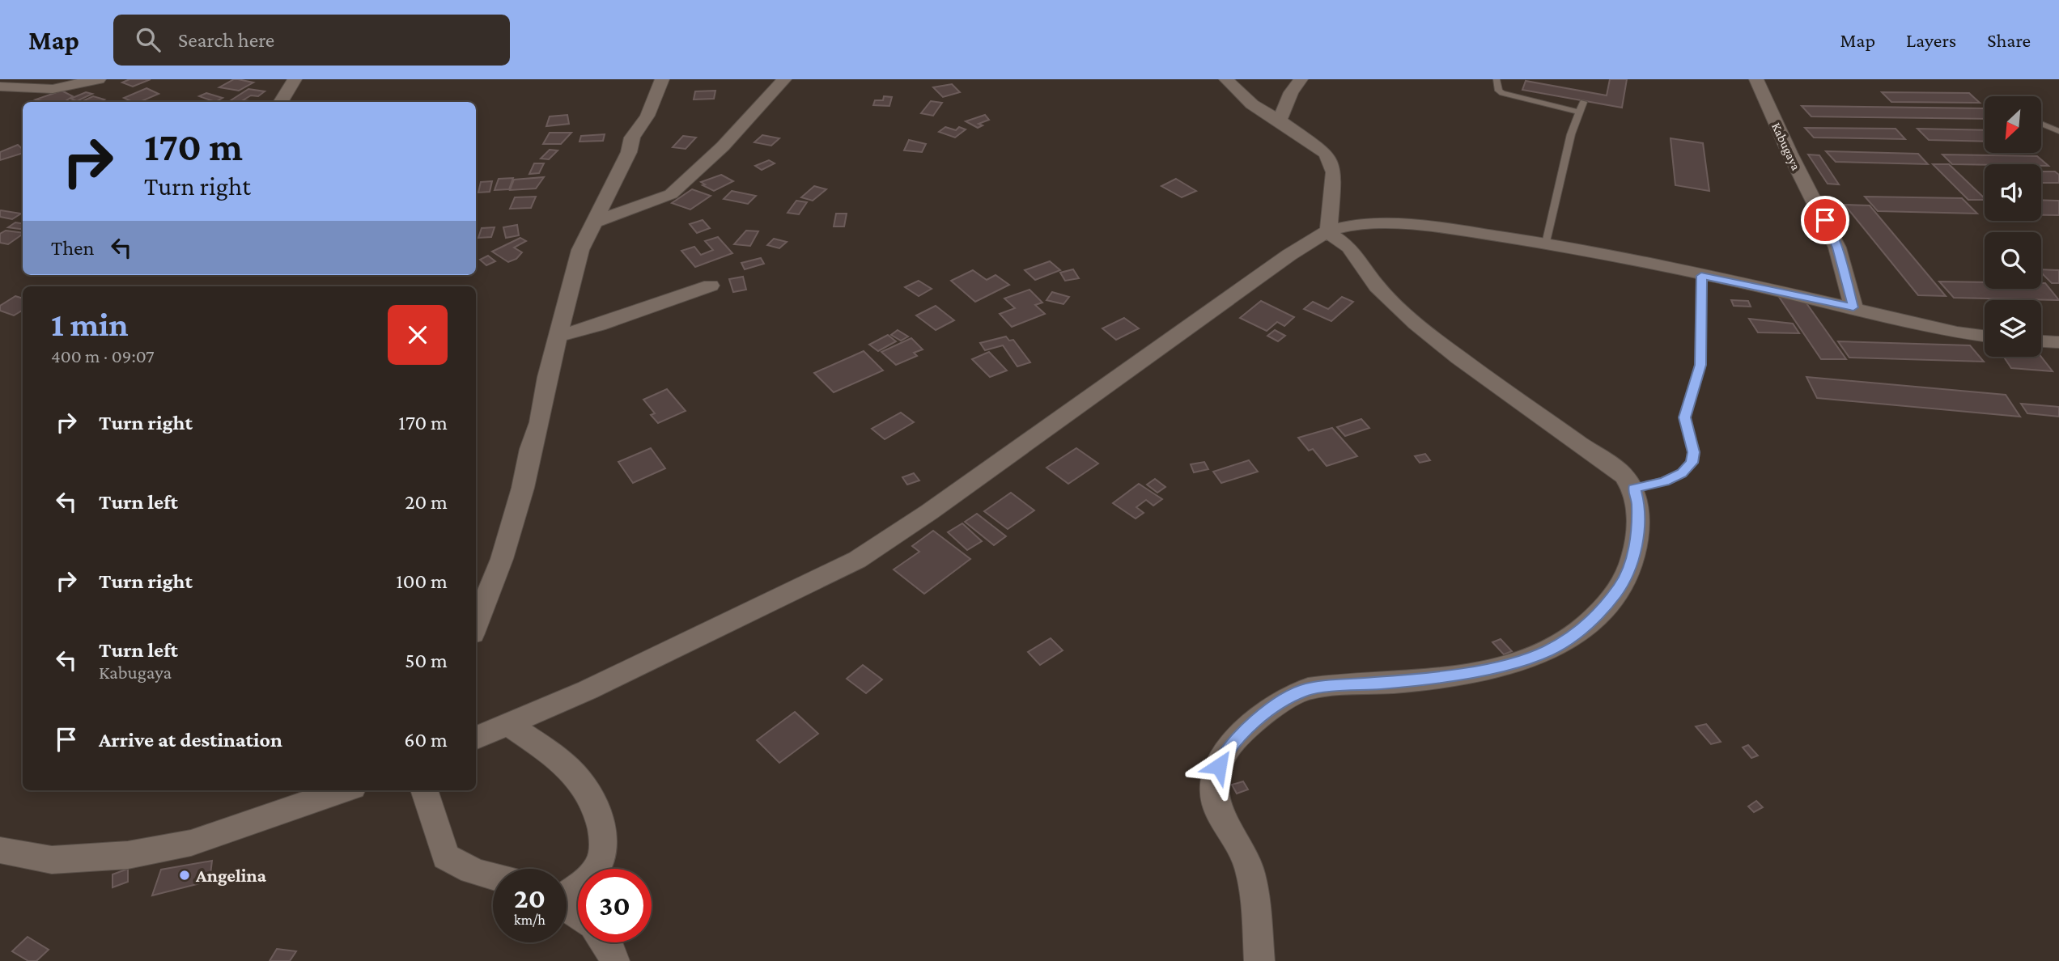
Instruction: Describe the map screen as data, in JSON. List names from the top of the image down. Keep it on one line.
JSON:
{"streets":{"street":["Kabugaya"]},"places":["Angelina"],"north":"bottom left","page":{"header":"Map","search":"Search here","nav":["Map","Layers","Share"],"turn":["170 m","Turn right"],"then":"Then","heading":["1 min","400 m · 09:07"],"list":[{"name":"Turn right","value":"170 m"},{"name":"Turn left","value":"20 m"},{"name":"Turn right","value":"100 m"},{"name":"Turn left","note":"Kabugaya","value":"50 m"},{"name":"Arrive at destination","value":"60 m"}],"speed":"20 km/h","limit":"30"}}
